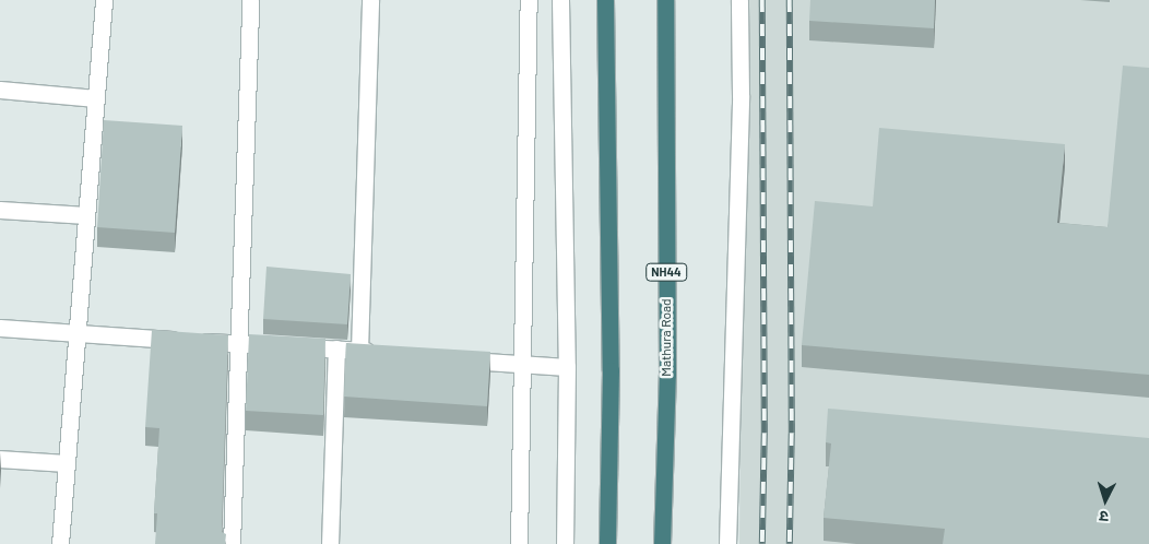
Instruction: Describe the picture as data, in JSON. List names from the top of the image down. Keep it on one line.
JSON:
{"streets":{"highway":["NH44","Mathura Road"]},"north":"bottom"}
